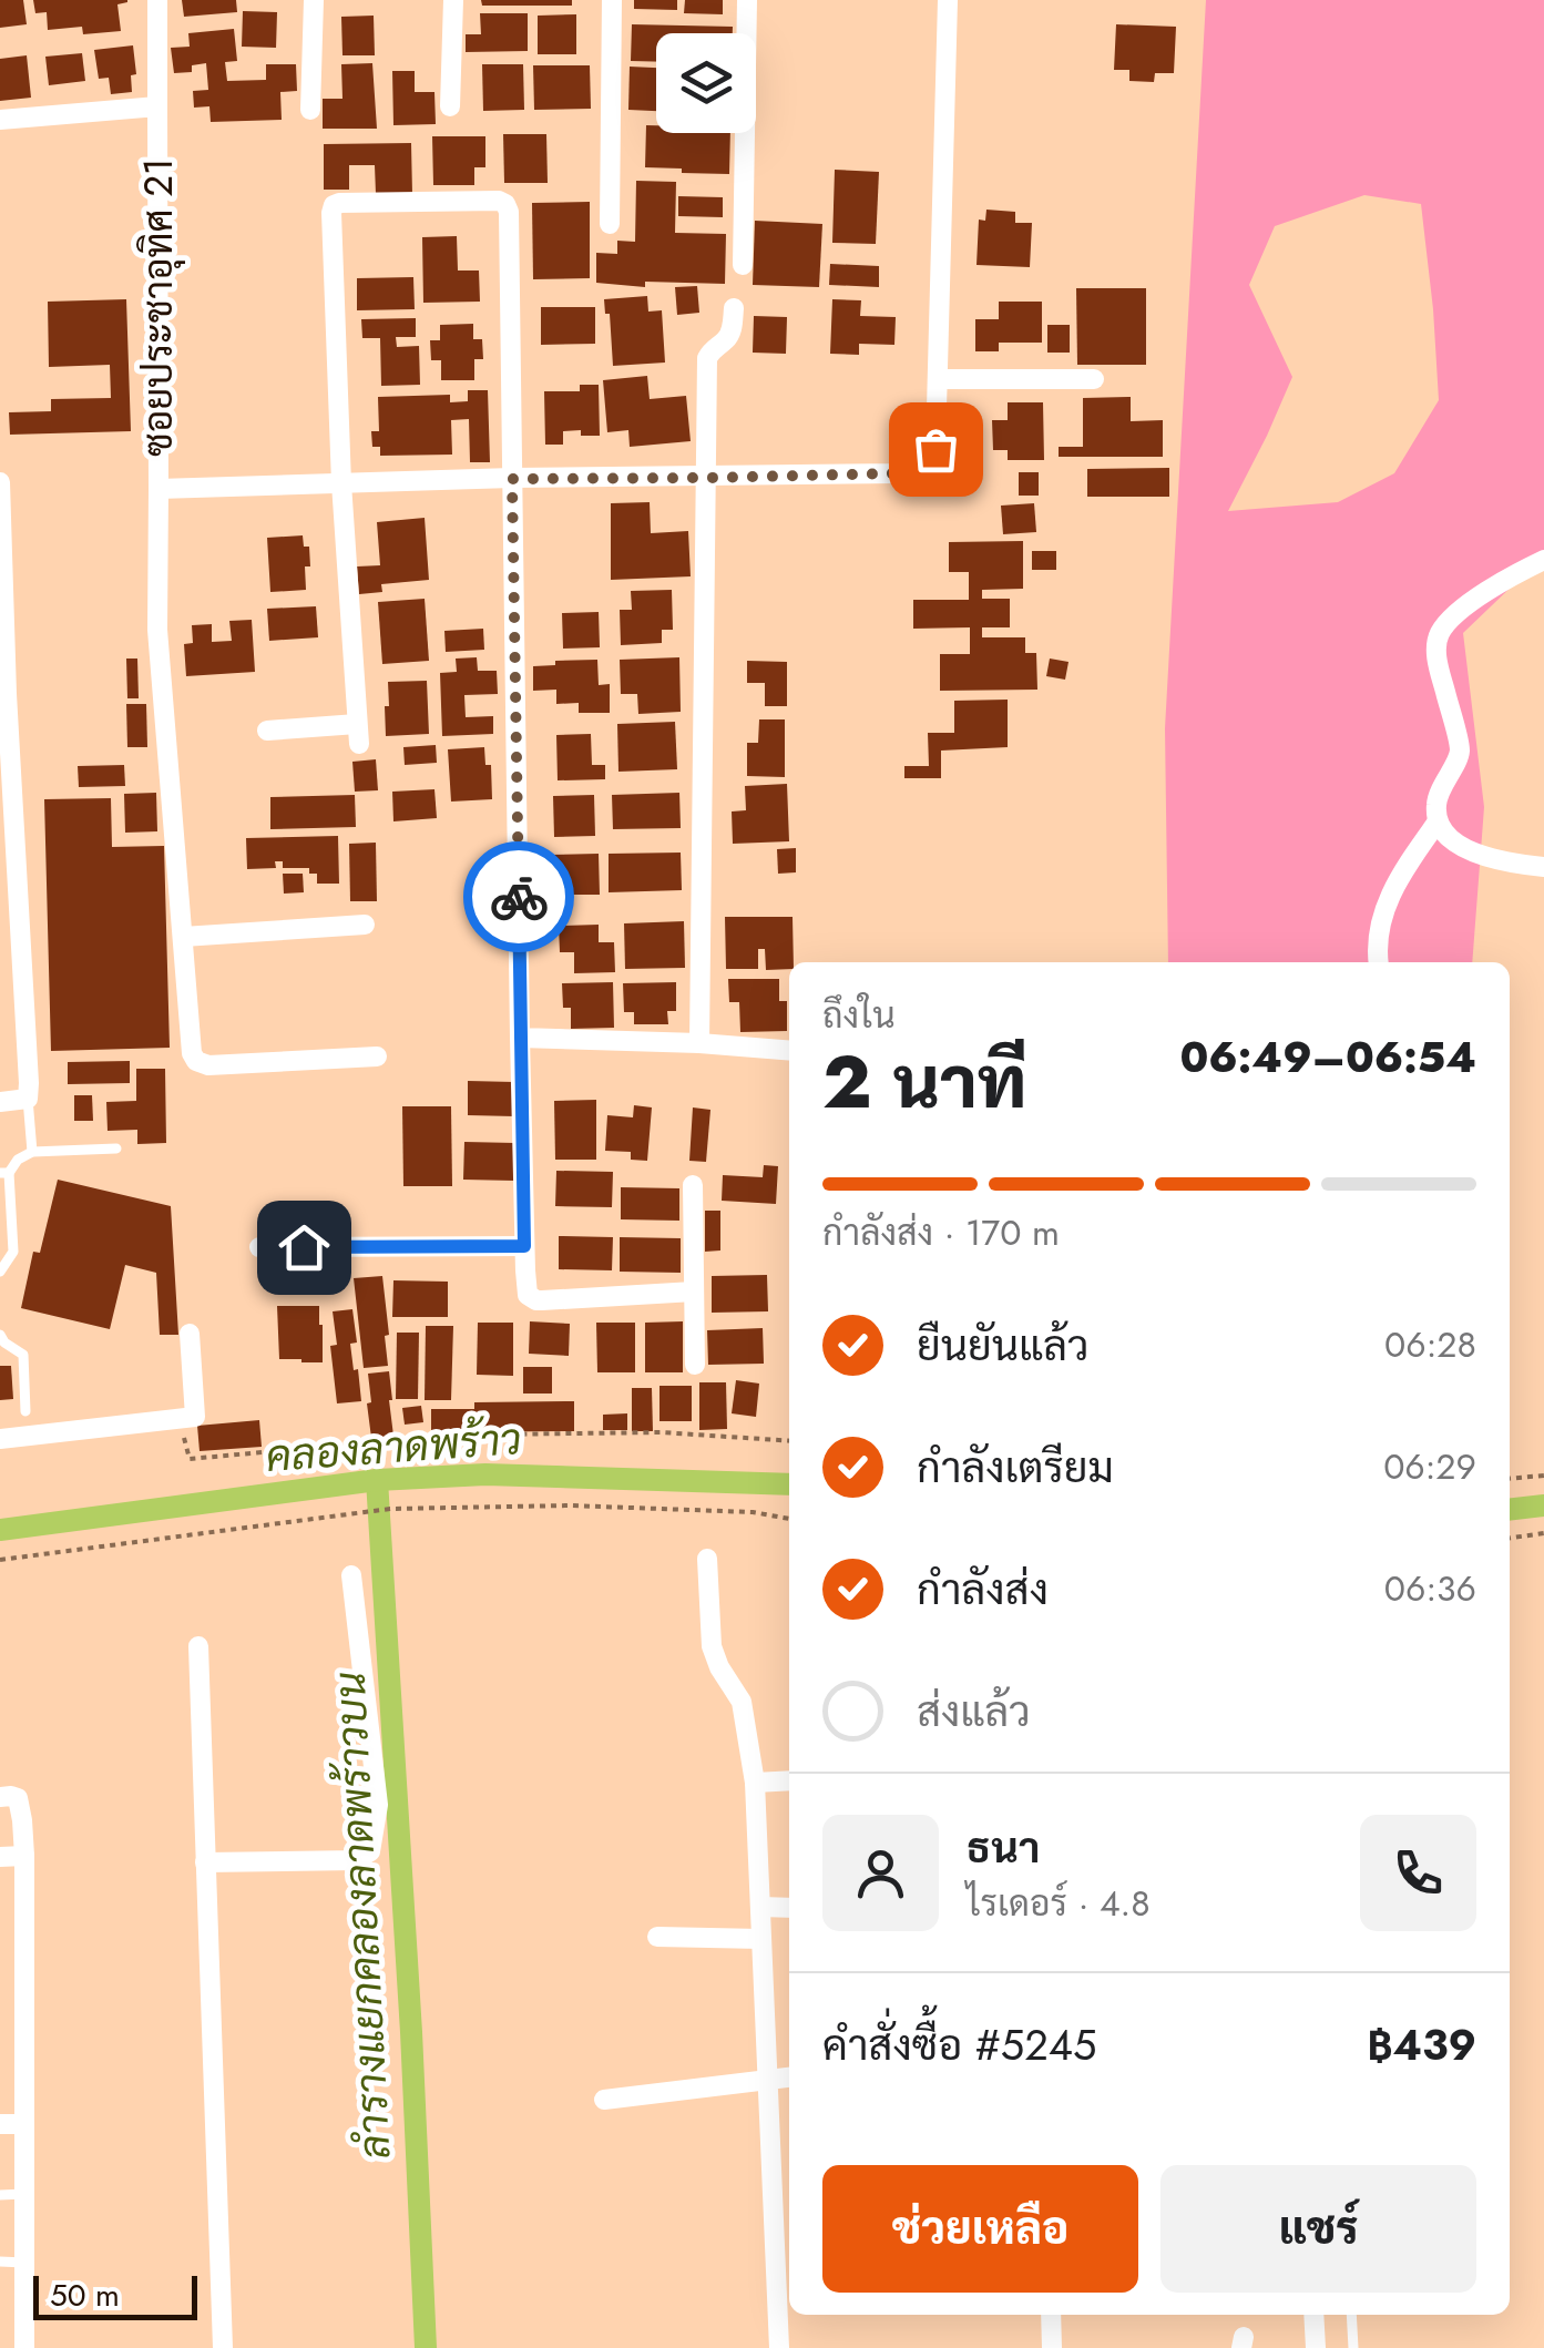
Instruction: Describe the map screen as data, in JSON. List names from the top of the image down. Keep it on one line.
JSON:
{"streets":{"street":["ซอยประชาอุทิศ 21"]},"water":["คลองลาดพร้าว","ลำรางแยกคลองลาดพร้าวบน"],"scale_bar":"50 m","page":{"heading":["2 นาที","ถึงใน","06:49–06:54"],"panel":["ธนา","ไรเดอร์ · 4.8","คำสั่งซื้อ #5245","฿439"],"bar":"กำลังส่ง · 170 m","list":[["ยืนยันแล้ว","06:28"],["กำลังเตรียม","06:29"],["กำลังส่ง","06:36"],"ส่งแล้ว"],"buttons":["ช่วยเหลือ","แชร์"],"scale":"50 m"}}
